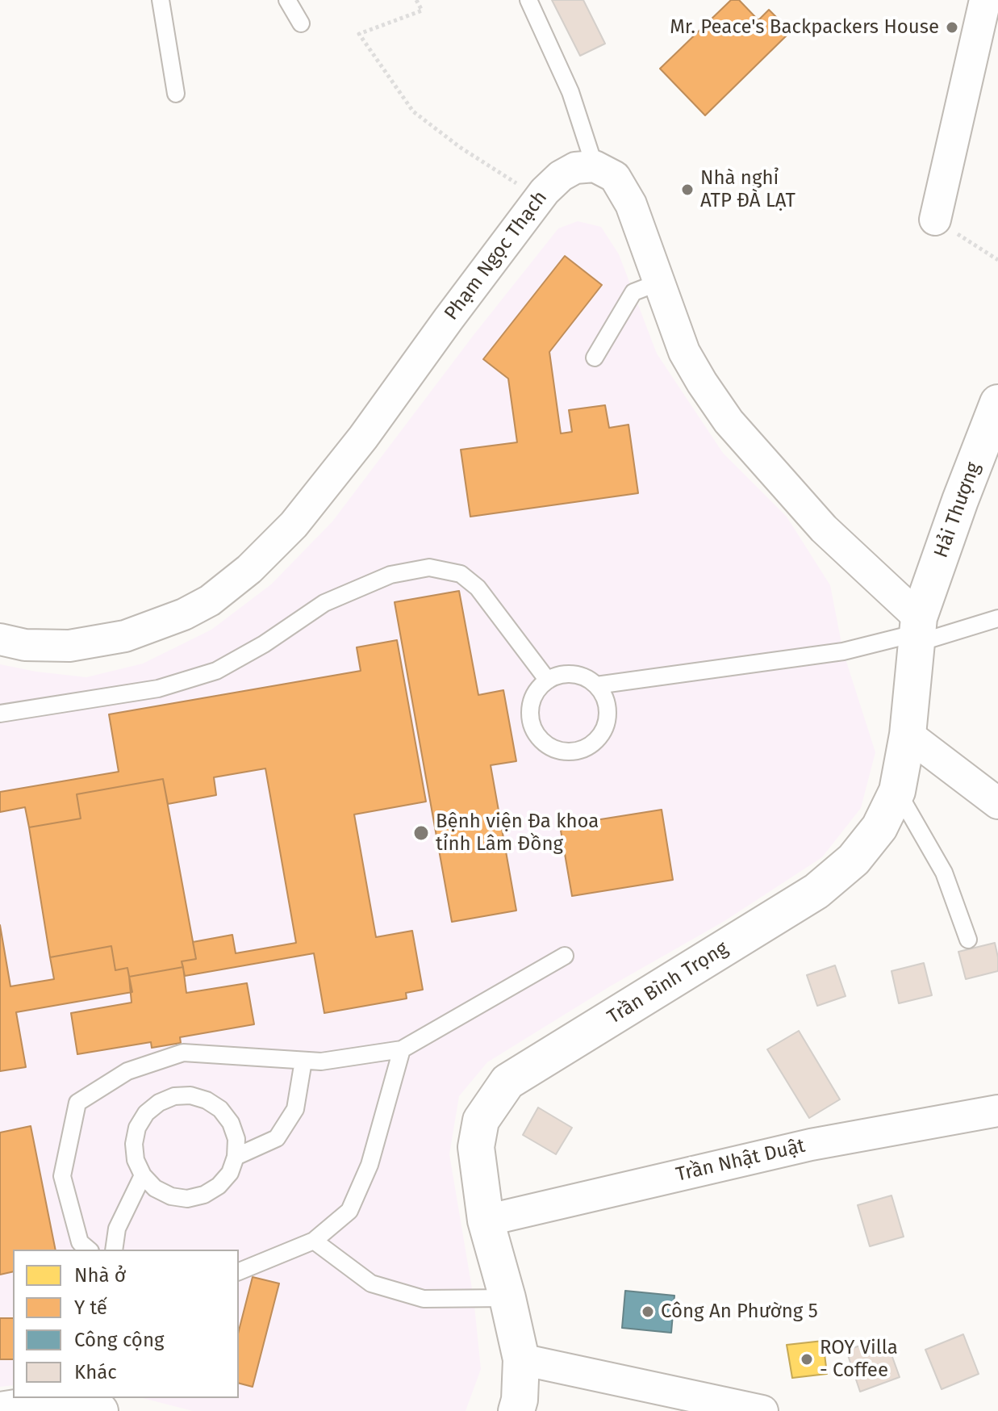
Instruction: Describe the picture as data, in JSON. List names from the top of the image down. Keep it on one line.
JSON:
{"streets":{"street":["Phạm Ngọc Thạch","Hải Thượng","Trần Bình Trọng","Trần Nhật Duật"]},"crossings":[["Hải Thượng","Trần Bình Trọng"],["Trần Bình Trọng","Trần Nhật Duật"]],"places":["Mr. Peace's Backpackers House","Nhà nghỉ ATP ĐÀ LẠT","Bệnh viện Đa khoa tỉnh Lâm Đồng","Công An Phường 5","ROY Villa - Coffee"],"legend":["Nhà ở","Y tế","Công cộng","Khác"]}
